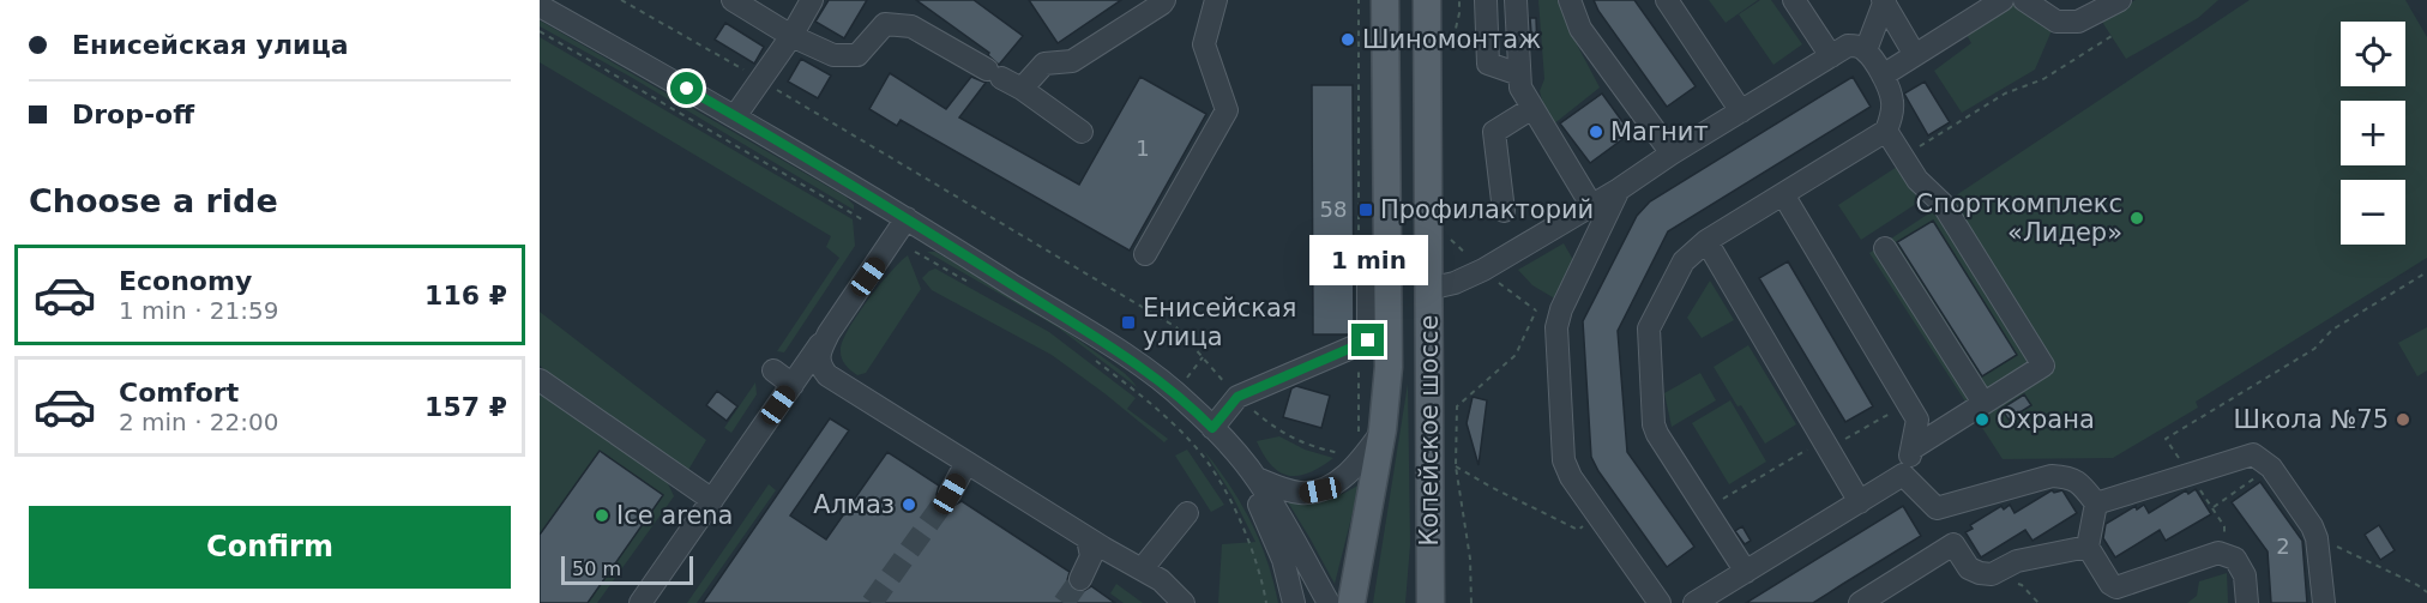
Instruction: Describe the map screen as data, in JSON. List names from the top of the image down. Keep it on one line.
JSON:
{"streets":{"main road":["Копейское шоссе"]},"places":{"other":["Шиномонтаж","Магнит","Спорткомплекс «Лидер»","Охрана","Школа №75","Алмаз","Ice arena"],"transit":["Профилакторий","Енисейская улица"]},"house_numbers":["1","58","2"],"scale_bar":"50 m","page":{"banner":["Енисейская улица","Drop-off"],"map_buttons":["+","−"],"heading":"Choose a ride","bubble":"1 min","list":[{"name":"Economy","note":"1 min · 21:59","value":"116 ₽"},{"name":"Comfort","note":"2 min · 22:00","value":"157 ₽"}],"buttons":"Confirm","scale":"50 m"}}
